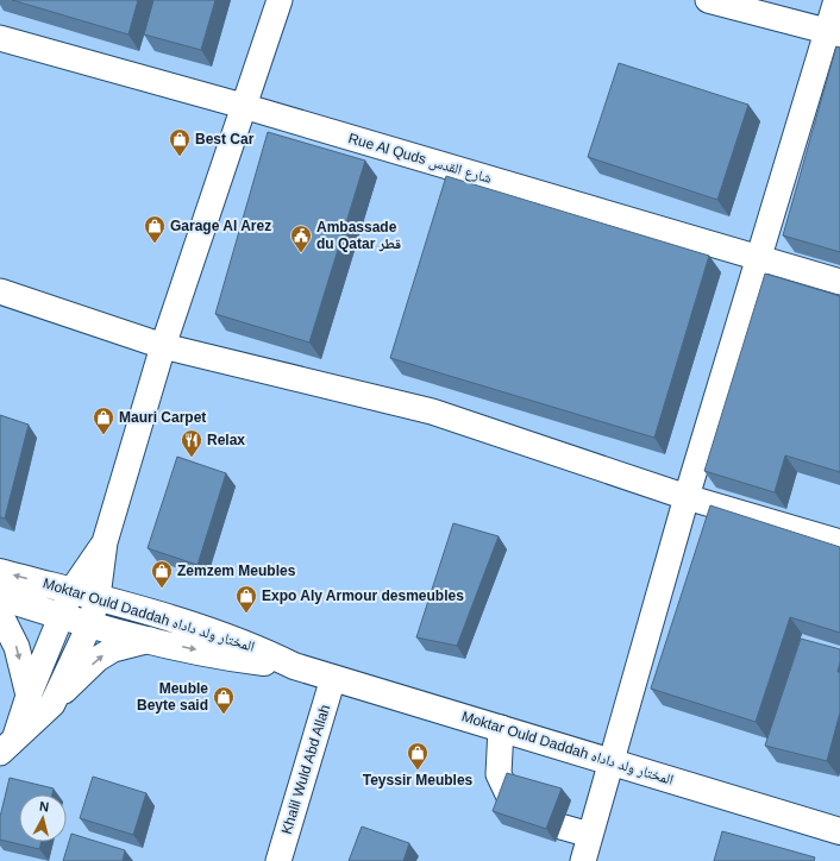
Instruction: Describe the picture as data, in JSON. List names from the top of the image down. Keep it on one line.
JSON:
{"streets":{"main road":["Moktar Ould Daddah المختار ولد داداه"],"street":["Rue Al Quds شارع القدس","Khalil Wuld Abd Allah"]},"crossings":[["Moktar Ould Daddah المختار ولد داداه","Khalil Wuld Abd Allah"]],"places":{"shop":["Best Car","Garage Al Arez","Mauri Carpet","Zemzem Meubles","Expo Aly Armour desmeubles","Meuble Beyte said","Teyssir Meubles"],"public building":["Ambassade du Qatar قطر"],"restaurant":["Relax"]},"north":"top"}
